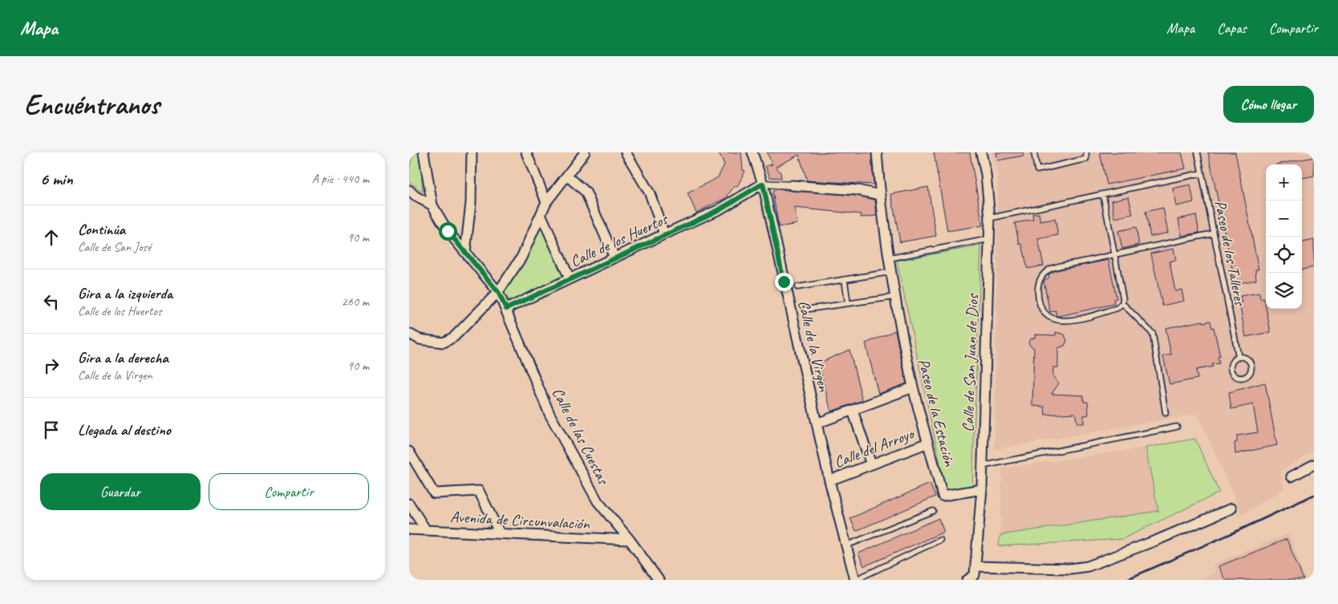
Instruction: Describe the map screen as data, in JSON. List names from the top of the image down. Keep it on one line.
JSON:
{"streets":{"street":["Calle de los Huertos","Calle de la Virgen","Calle de San Juan de Dios","Paseo de la Estación","Calle de las Cuestas","Calle del Arroyo","Avenida de Circunvalación"],"lane":["Paseo de los Talleres"]},"crossings":[["Calle de los Huertos","Calle de la Virgen"],["Calle de los Huertos","Calle de las Cuestas"],["Calle de la Virgen","Calle del Arroyo"],["Calle de San Juan de Dios","Paseo de la Estación"],["Paseo de la Estación","Calle del Arroyo"],["Calle de las Cuestas","Avenida de Circunvalación"]],"page":{"header":"Mapa","nav":["Mapa","Capas","Compartir"],"buttons":["Cómo llegar",["Guardar","Compartir"]],"title":"Encuéntranos","heading":["6 min","A pie · 440 m"],"map_buttons":["+","−"],"list":[["Continúa","Calle de San José","90 m"],["Gira a la izquierda","Calle de los Huertos","260 m"],["Gira a la derecha","Calle de la Virgen","90 m"],"Llegada al destino"]}}
